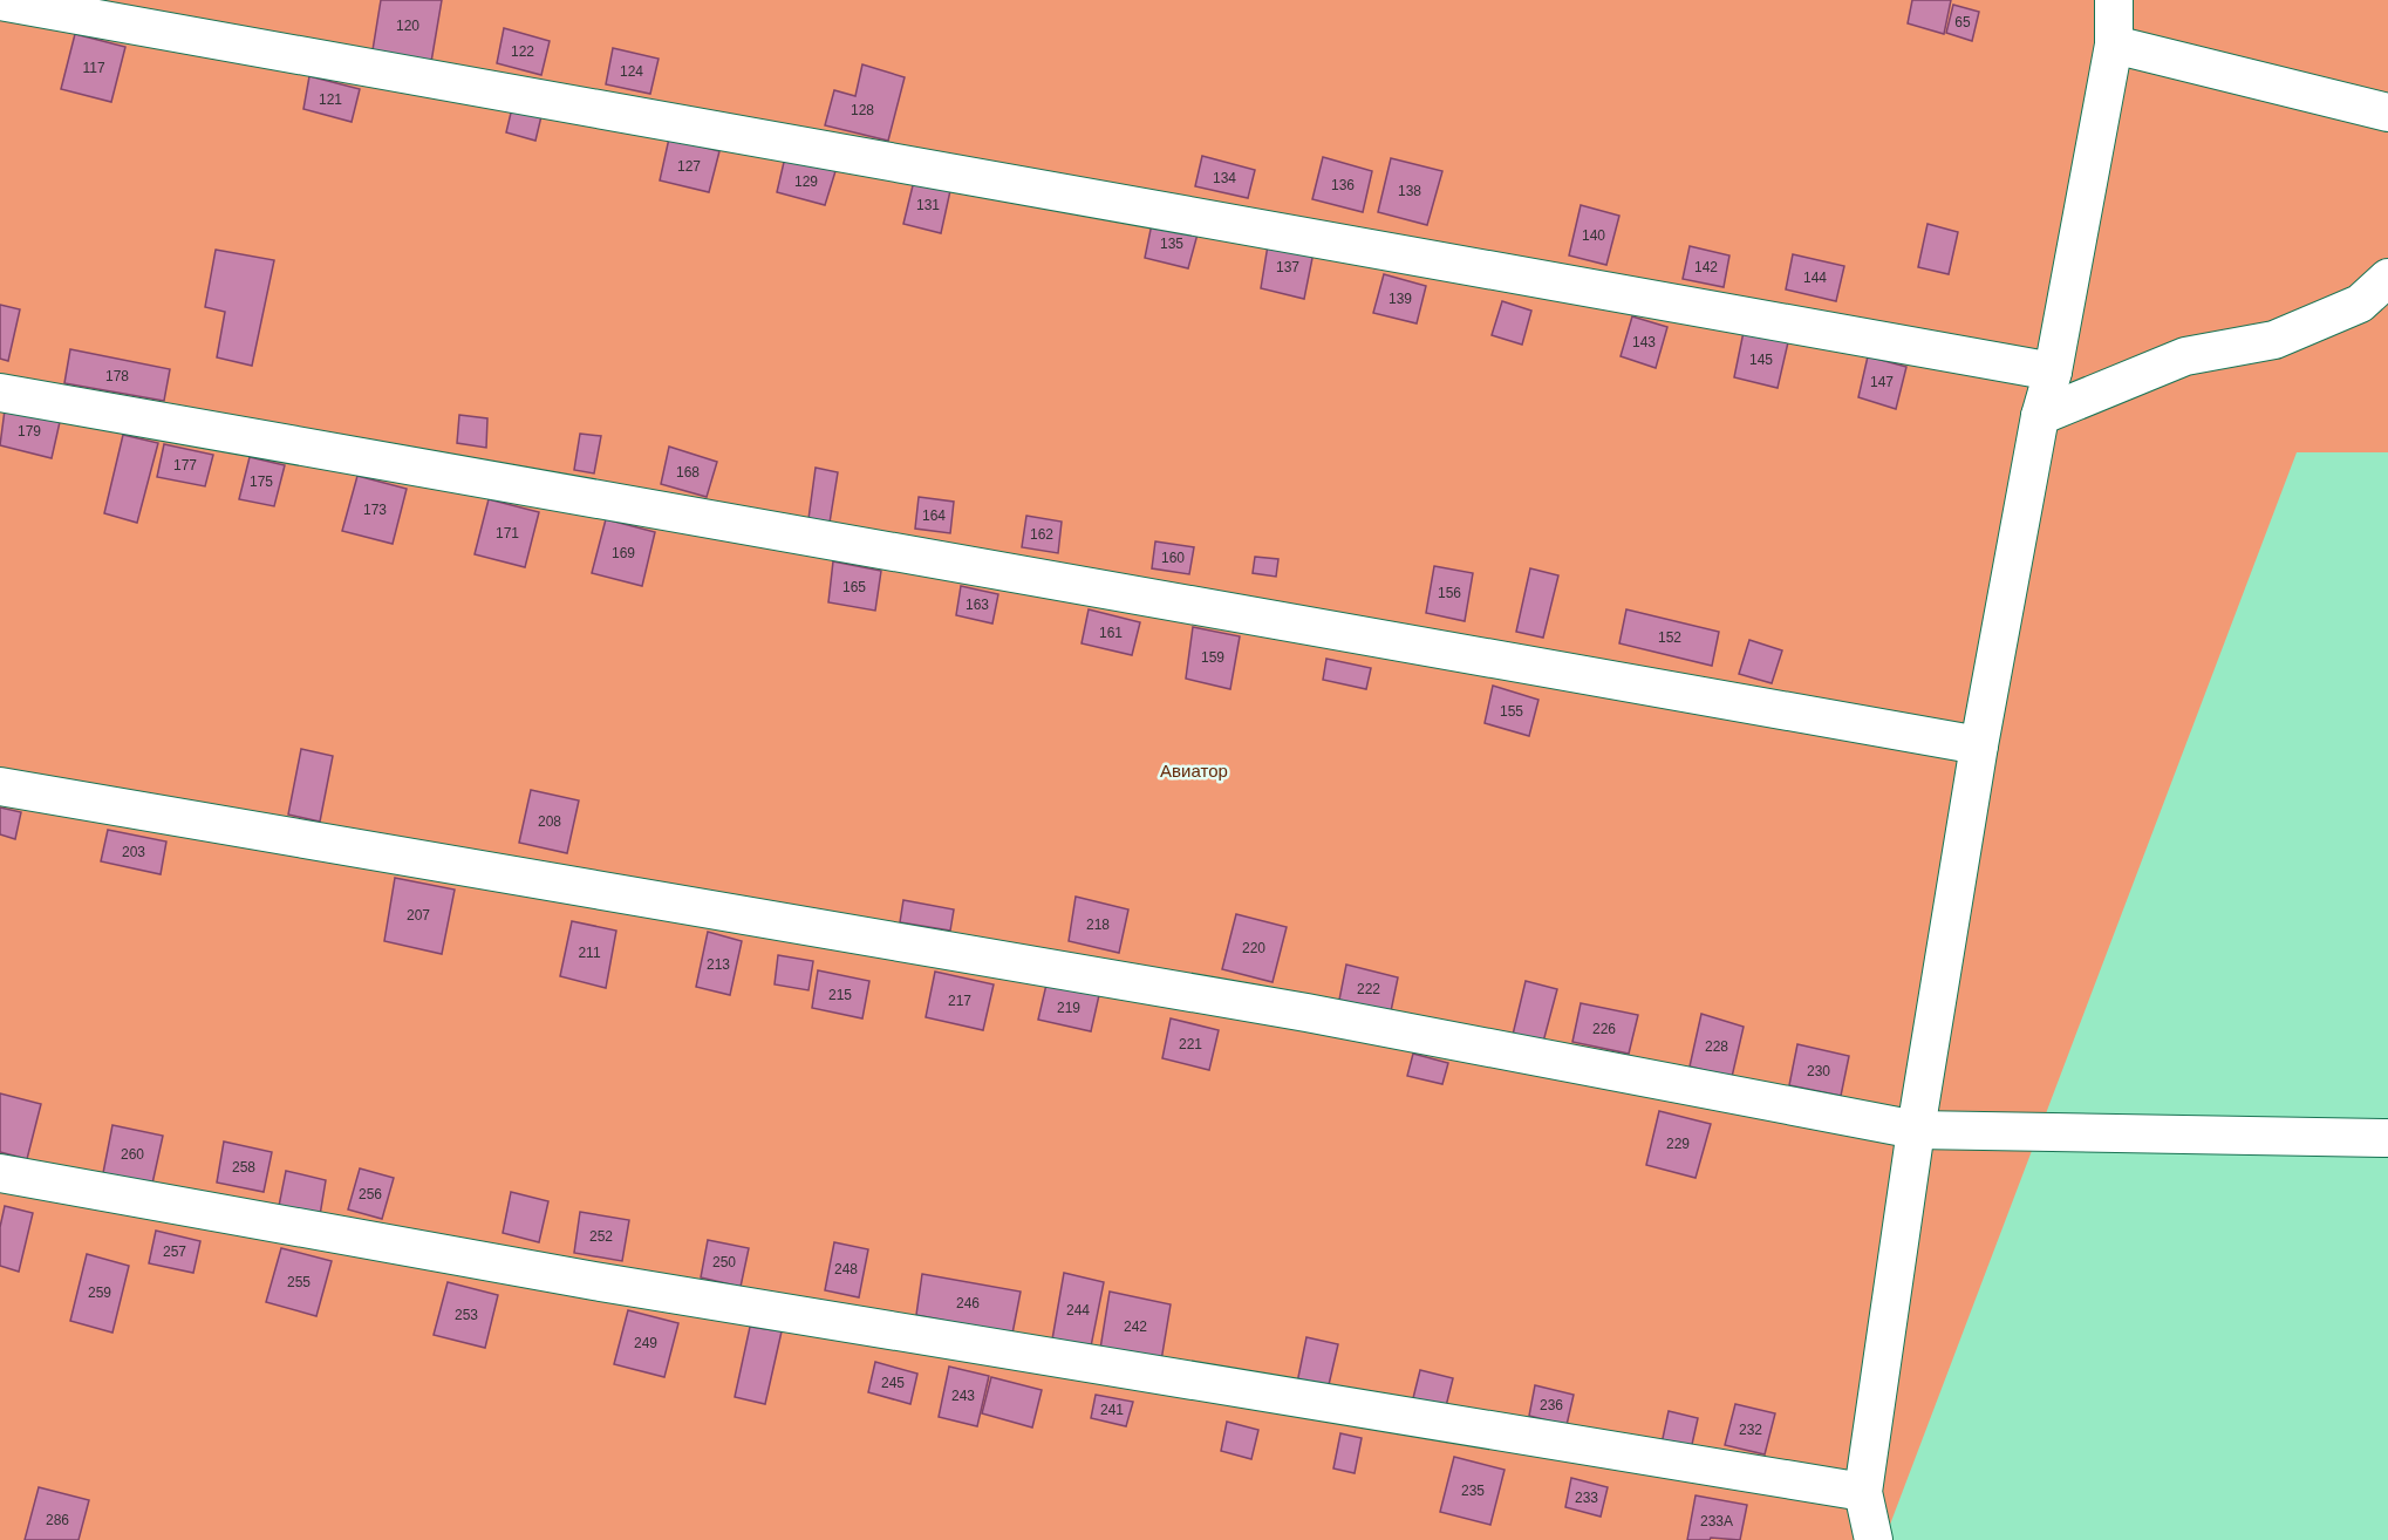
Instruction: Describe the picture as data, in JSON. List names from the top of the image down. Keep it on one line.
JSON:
{"parks":["Авиатор"],"house_numbers":["65","120","122","117","124","121","128","127","134","129","136","138","131","140","135","137","142","144","139","143","145","178","147","179","177","168","175","173","164","171","162","169","160","165","156","163","161","152","159","155","208","203","207","218","220","211","213","222","215","217","219","226","221","228","230","229","260","258","256","252","257","250","248","255","259","246","244","253","242","249","245","243","236","241","232","235","233","286","233А"]}
